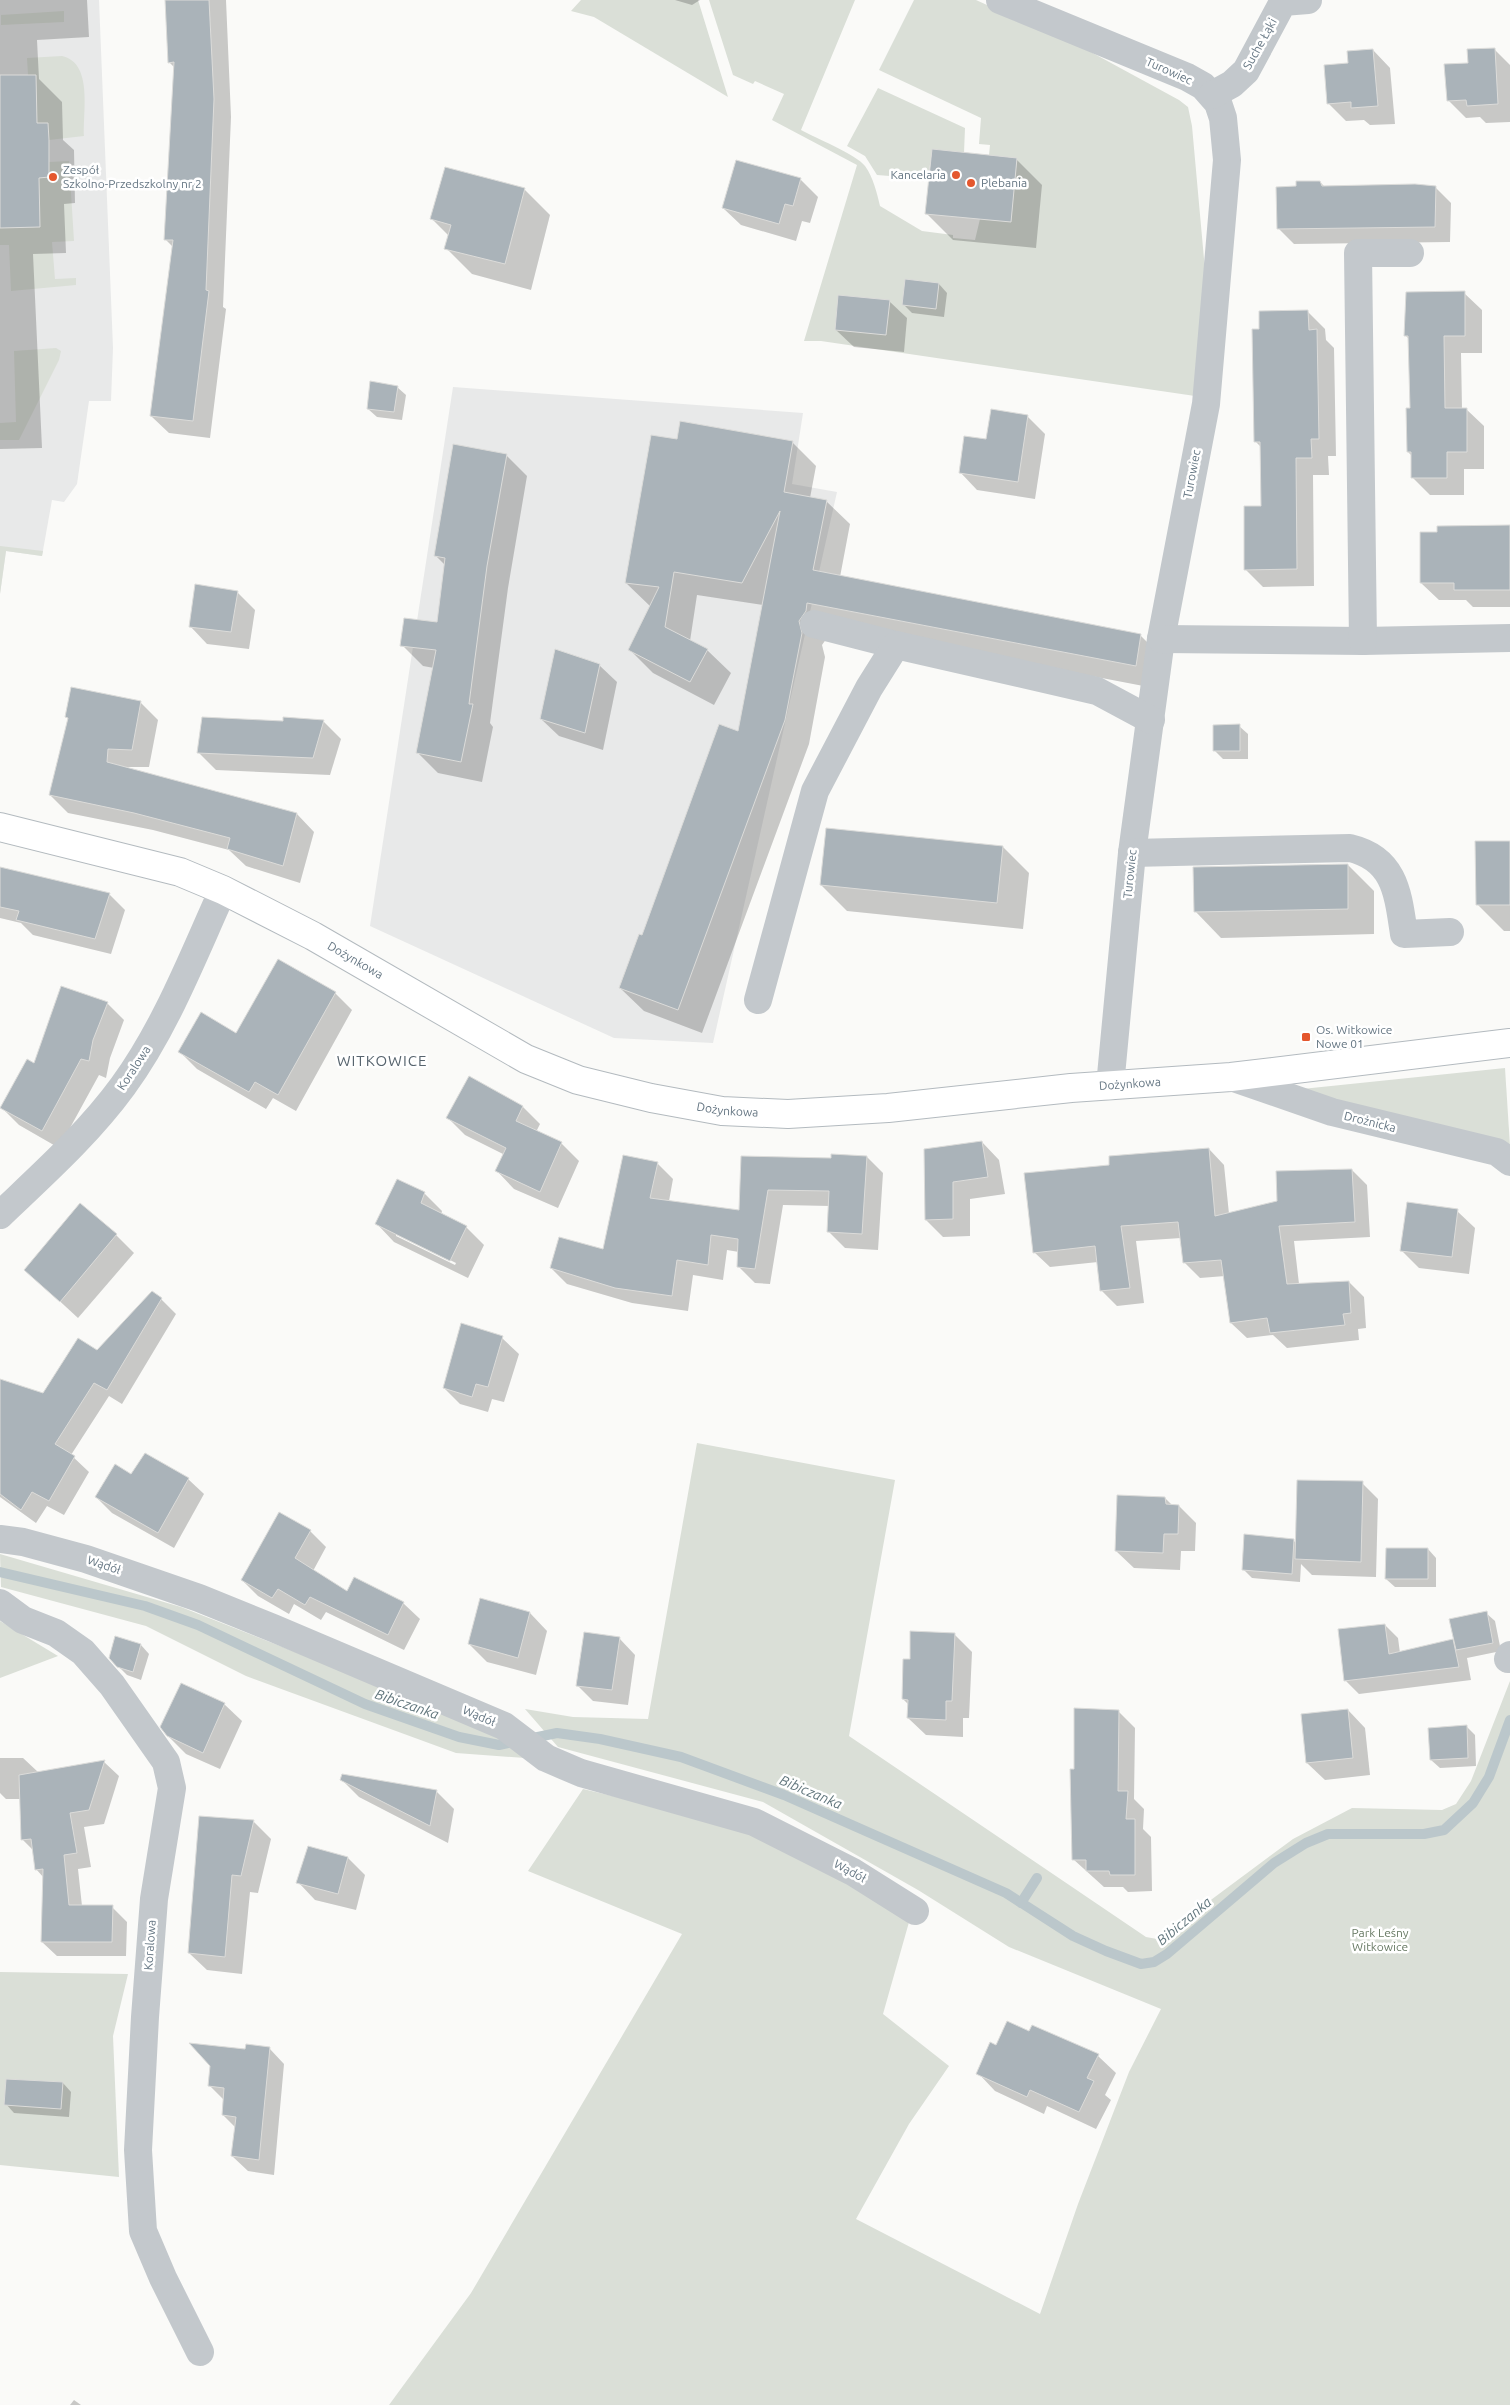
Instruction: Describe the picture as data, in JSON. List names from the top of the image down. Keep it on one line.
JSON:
{"streets":{"street":["Suche Łąki","Turowiec","Dożynkowa","Koralowa","Drożnicka","Wądół"]},"crossings":[["Suche Łąki","Turowiec"],["Turowiec","Dożynkowa"],["Dożynkowa","Koralowa"],["Dożynkowa","Drożnicka"]],"districts":["WITKOWICE"],"water":["Bibiczanka"],"parks":["Park Leśny Witkowice"],"places":{"other":["Kancelaria","Zespół Szkolno-Przedszkolny nr 2","Plebania"],"transit":["Os. Witkowice Nowe 01"]}}
